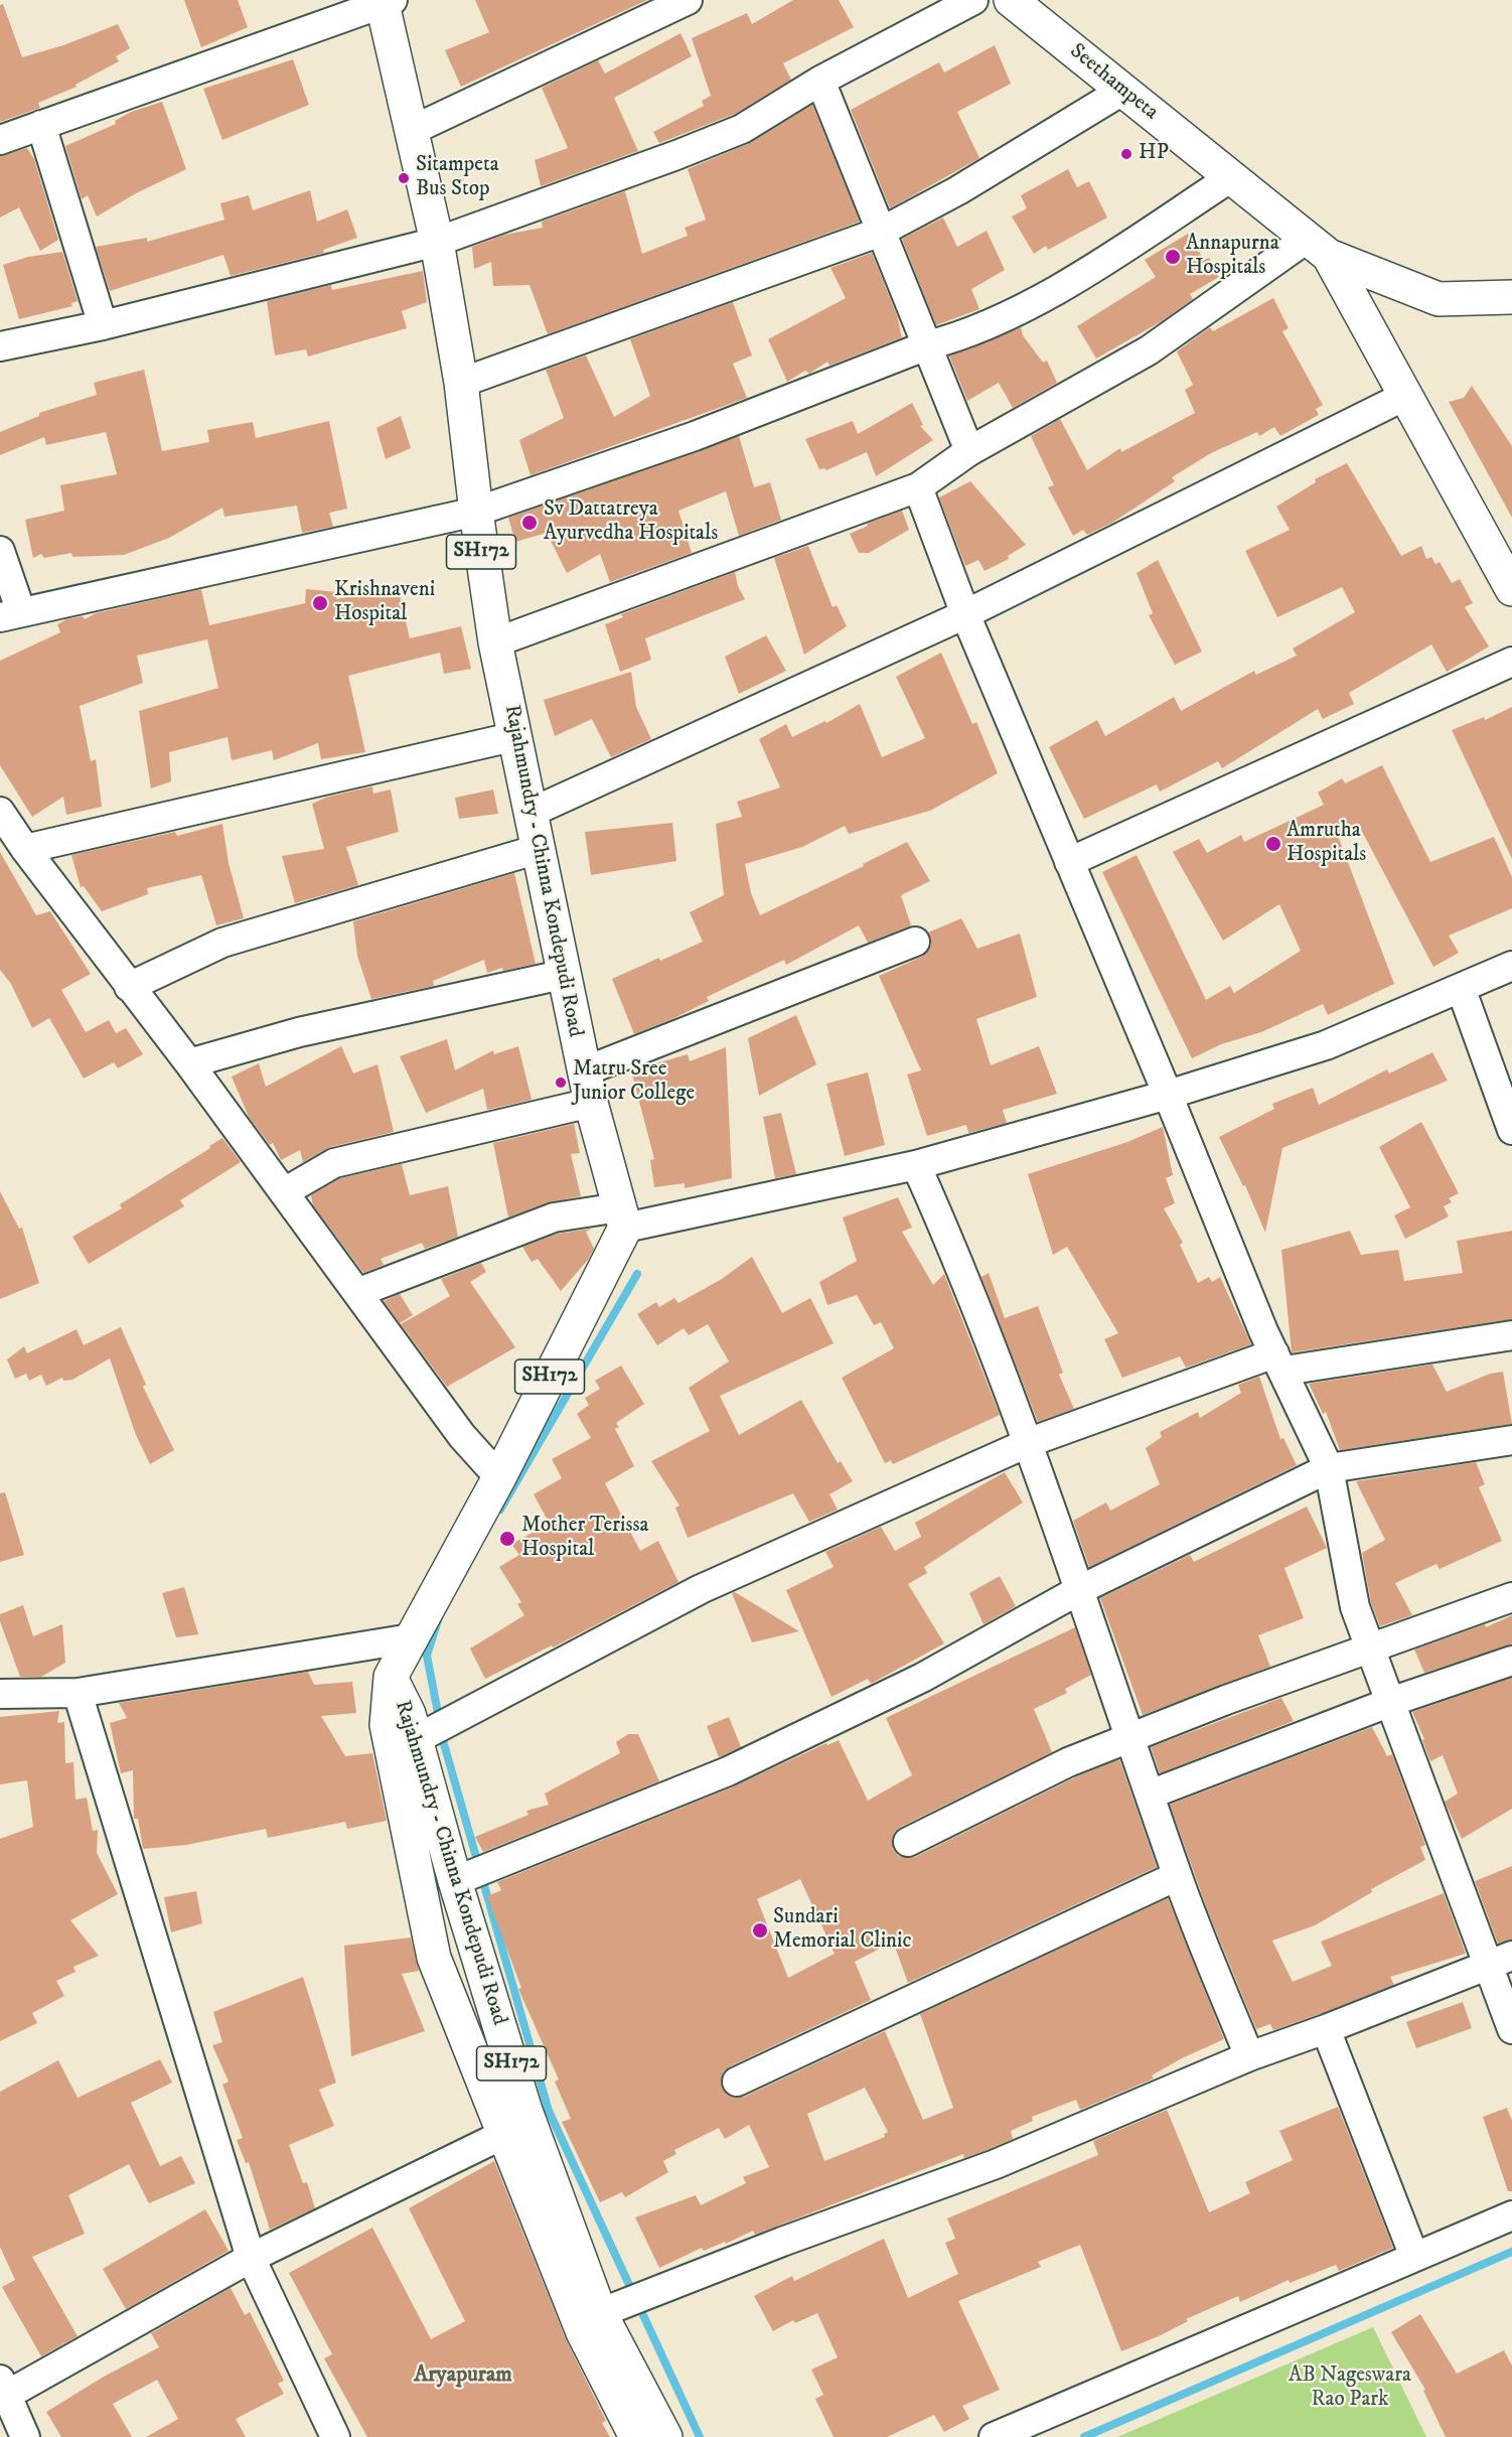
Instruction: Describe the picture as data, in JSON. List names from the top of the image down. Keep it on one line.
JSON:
{"streets":{"main road":["Seethampeta","SH172","Rajahmundry - Chinna Kondepudi Road"]},"crossings":[["SH172","Rajahmundry - Chinna Kondepudi Road"]],"districts":["Aryapuram"],"parks":["AB Nageswara Rao Park"],"places":["HP","Sitampeta Bus Stop","Annapurna Hospitals","Sv Dattatreya Ayurvedha Hospitals","Krishnaveni Hospital","Amrutha Hospitals","Matru Sree Junior College","Mother Terissa Hospital","Sundari Memorial Clinic"]}
